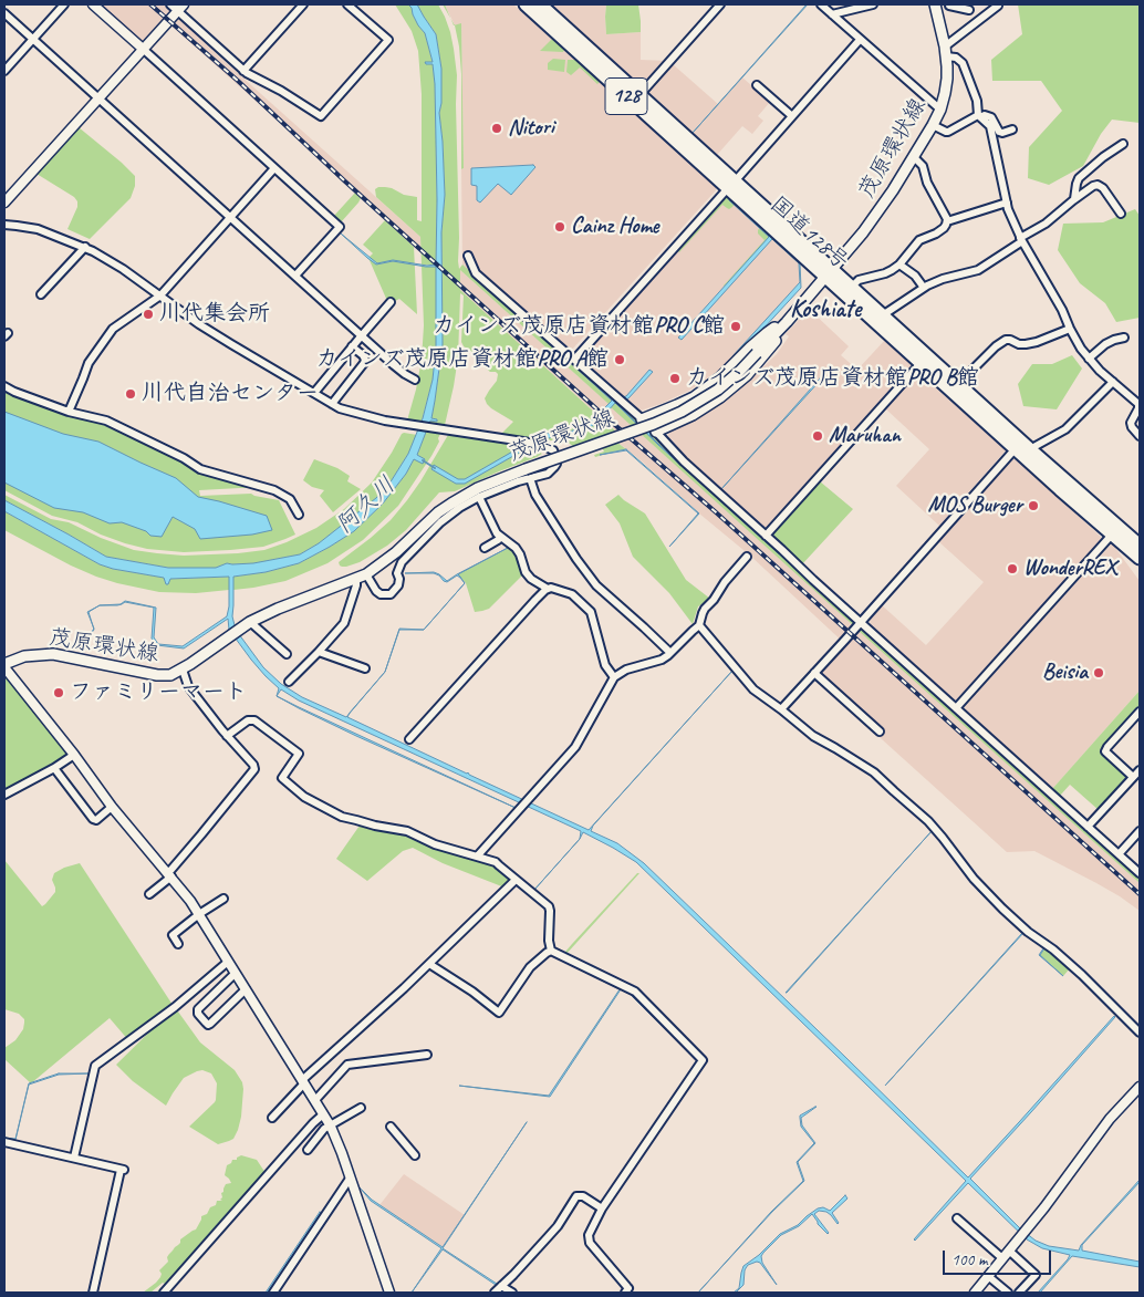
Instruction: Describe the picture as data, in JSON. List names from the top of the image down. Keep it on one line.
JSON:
{"streets":{"highway":["128","国道128号"],"main road":["茂原環状線"]},"crossings":[["茂原環状線","国道128号"]],"districts":["Koshiate"],"water":["阿久川"],"places":["Nitori","Cainz Home","川代集会所","カインズ茂原店資材館PRO C館","カインズ茂原店資材館PRO A館","カインズ茂原店資材館PRO B館","川代自治センター","Maruhan","MOS Burger","WonderREX","Beisia","ファミリーマート"],"scale_bar":"100 m"}
